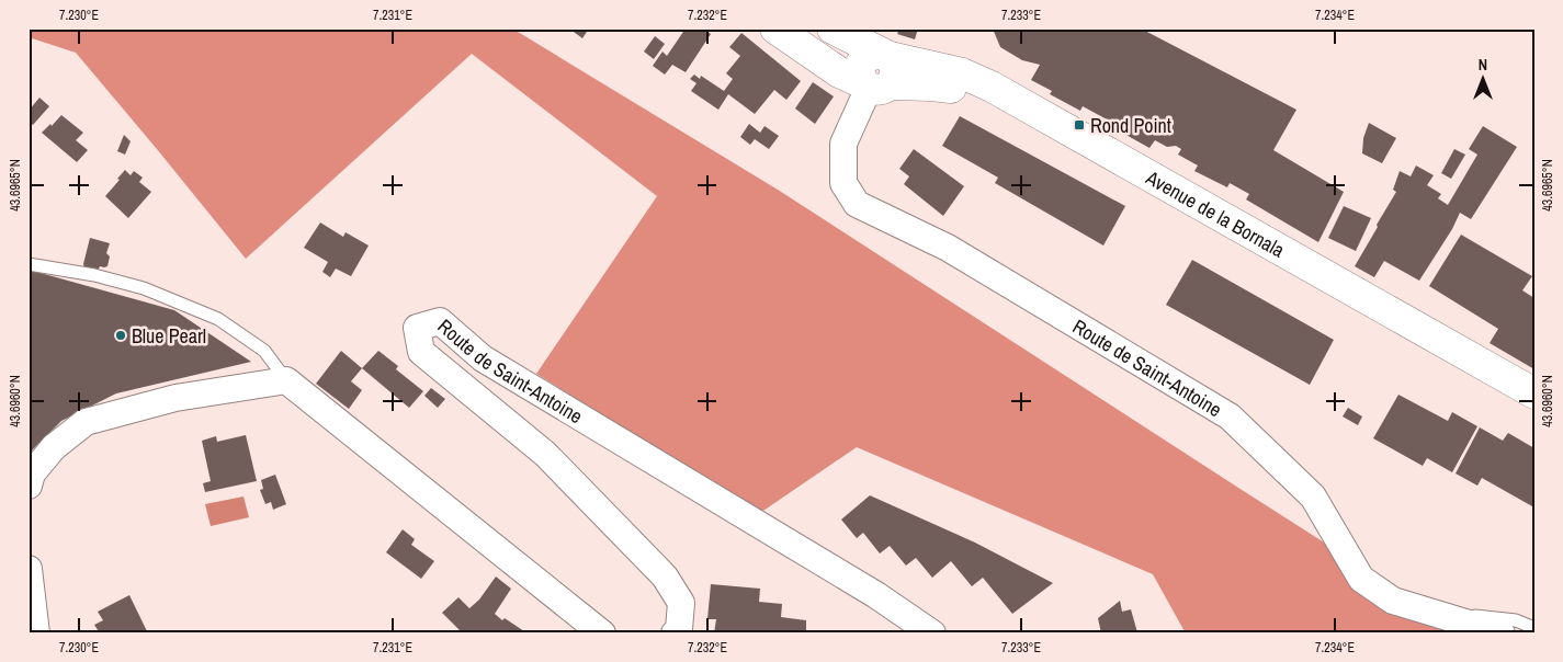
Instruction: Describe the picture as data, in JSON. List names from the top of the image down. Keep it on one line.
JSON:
{"streets":{"main road":["Avenue de la Bornala"],"street":["Route de Saint-Antoine"]},"crossings":[["Avenue de la Bornala","Route de Saint-Antoine"]],"places":{"transit":["Rond Point"],"other":["Blue Pearl"]},"north":"top","coordinates":["7.230°E","7.231°E","7.232°E","7.233°E","7.234°E","43.6965°N","43.6960°N"]}
